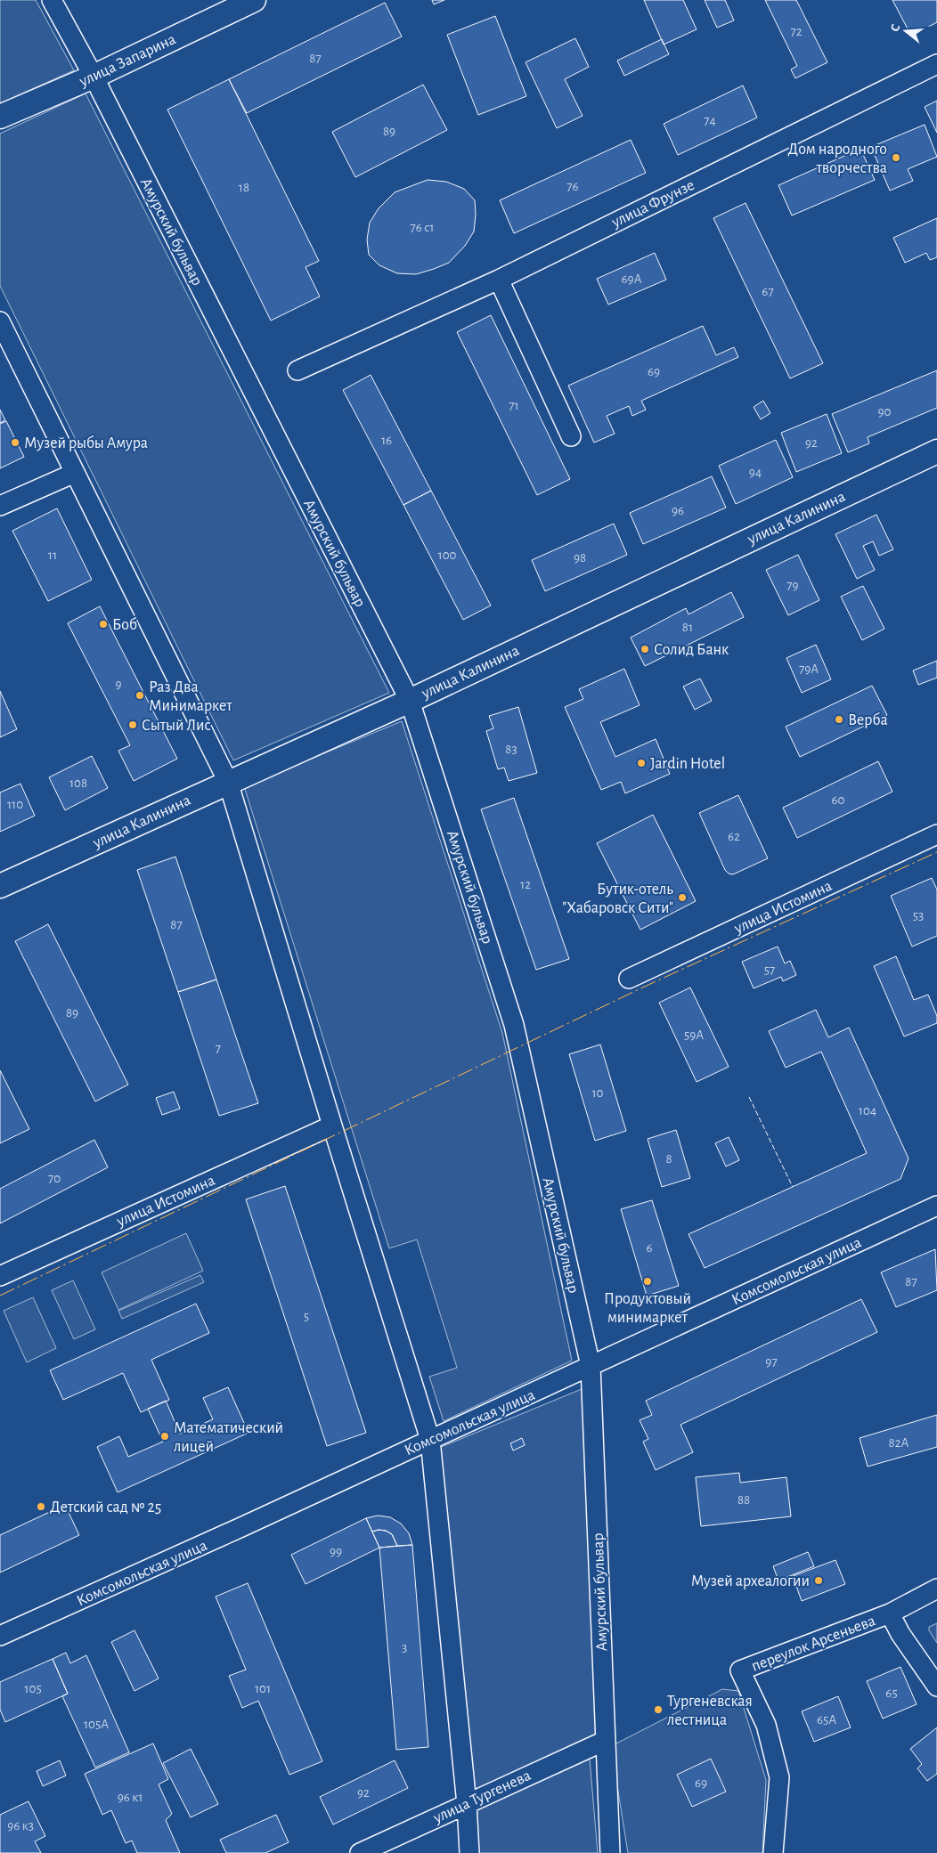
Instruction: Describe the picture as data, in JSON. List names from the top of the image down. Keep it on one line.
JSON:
{"streets":{"main road":["улица Запарина","улица Калинина"],"street":["улица Фрунзе","Амурский бульвар","улица Истомина","Комсомольская улица","переулок Арсеньева","улица Тургенева"]},"crossings":[["улица Запарина","Амурский бульвар"],["Амурский бульвар","улица Калинина"],["Амурский бульвар","Комсомольская улица"],["Амурский бульвар","улица Тургенева"]],"places":["Дом народного творчества","Музей рыбы Амура","Боб","Солид Банк","Раз Два Минимаркет","Верба","Сытый Лис","Jardin Hotel","Бутик-отель \"Хабаровск Сити\"","Продуктовый минимаркет","Математический лицей","Детский сад № 25","Музей археалогии","Тургеневская лестница"],"house_numbers":["72","87","74","89","76","18","76 с1","69А","67","69","71","90","16","92","94","96","11","100","98","79","81","79А","9","83","108","60","110","62","12","53","87","57","89","59А","7","10","104","8","70","6","87","5","97","82А","88","99","3","105","101","65","65А","105А","69","92","96 к1","96 к3"],"north":"left"}
